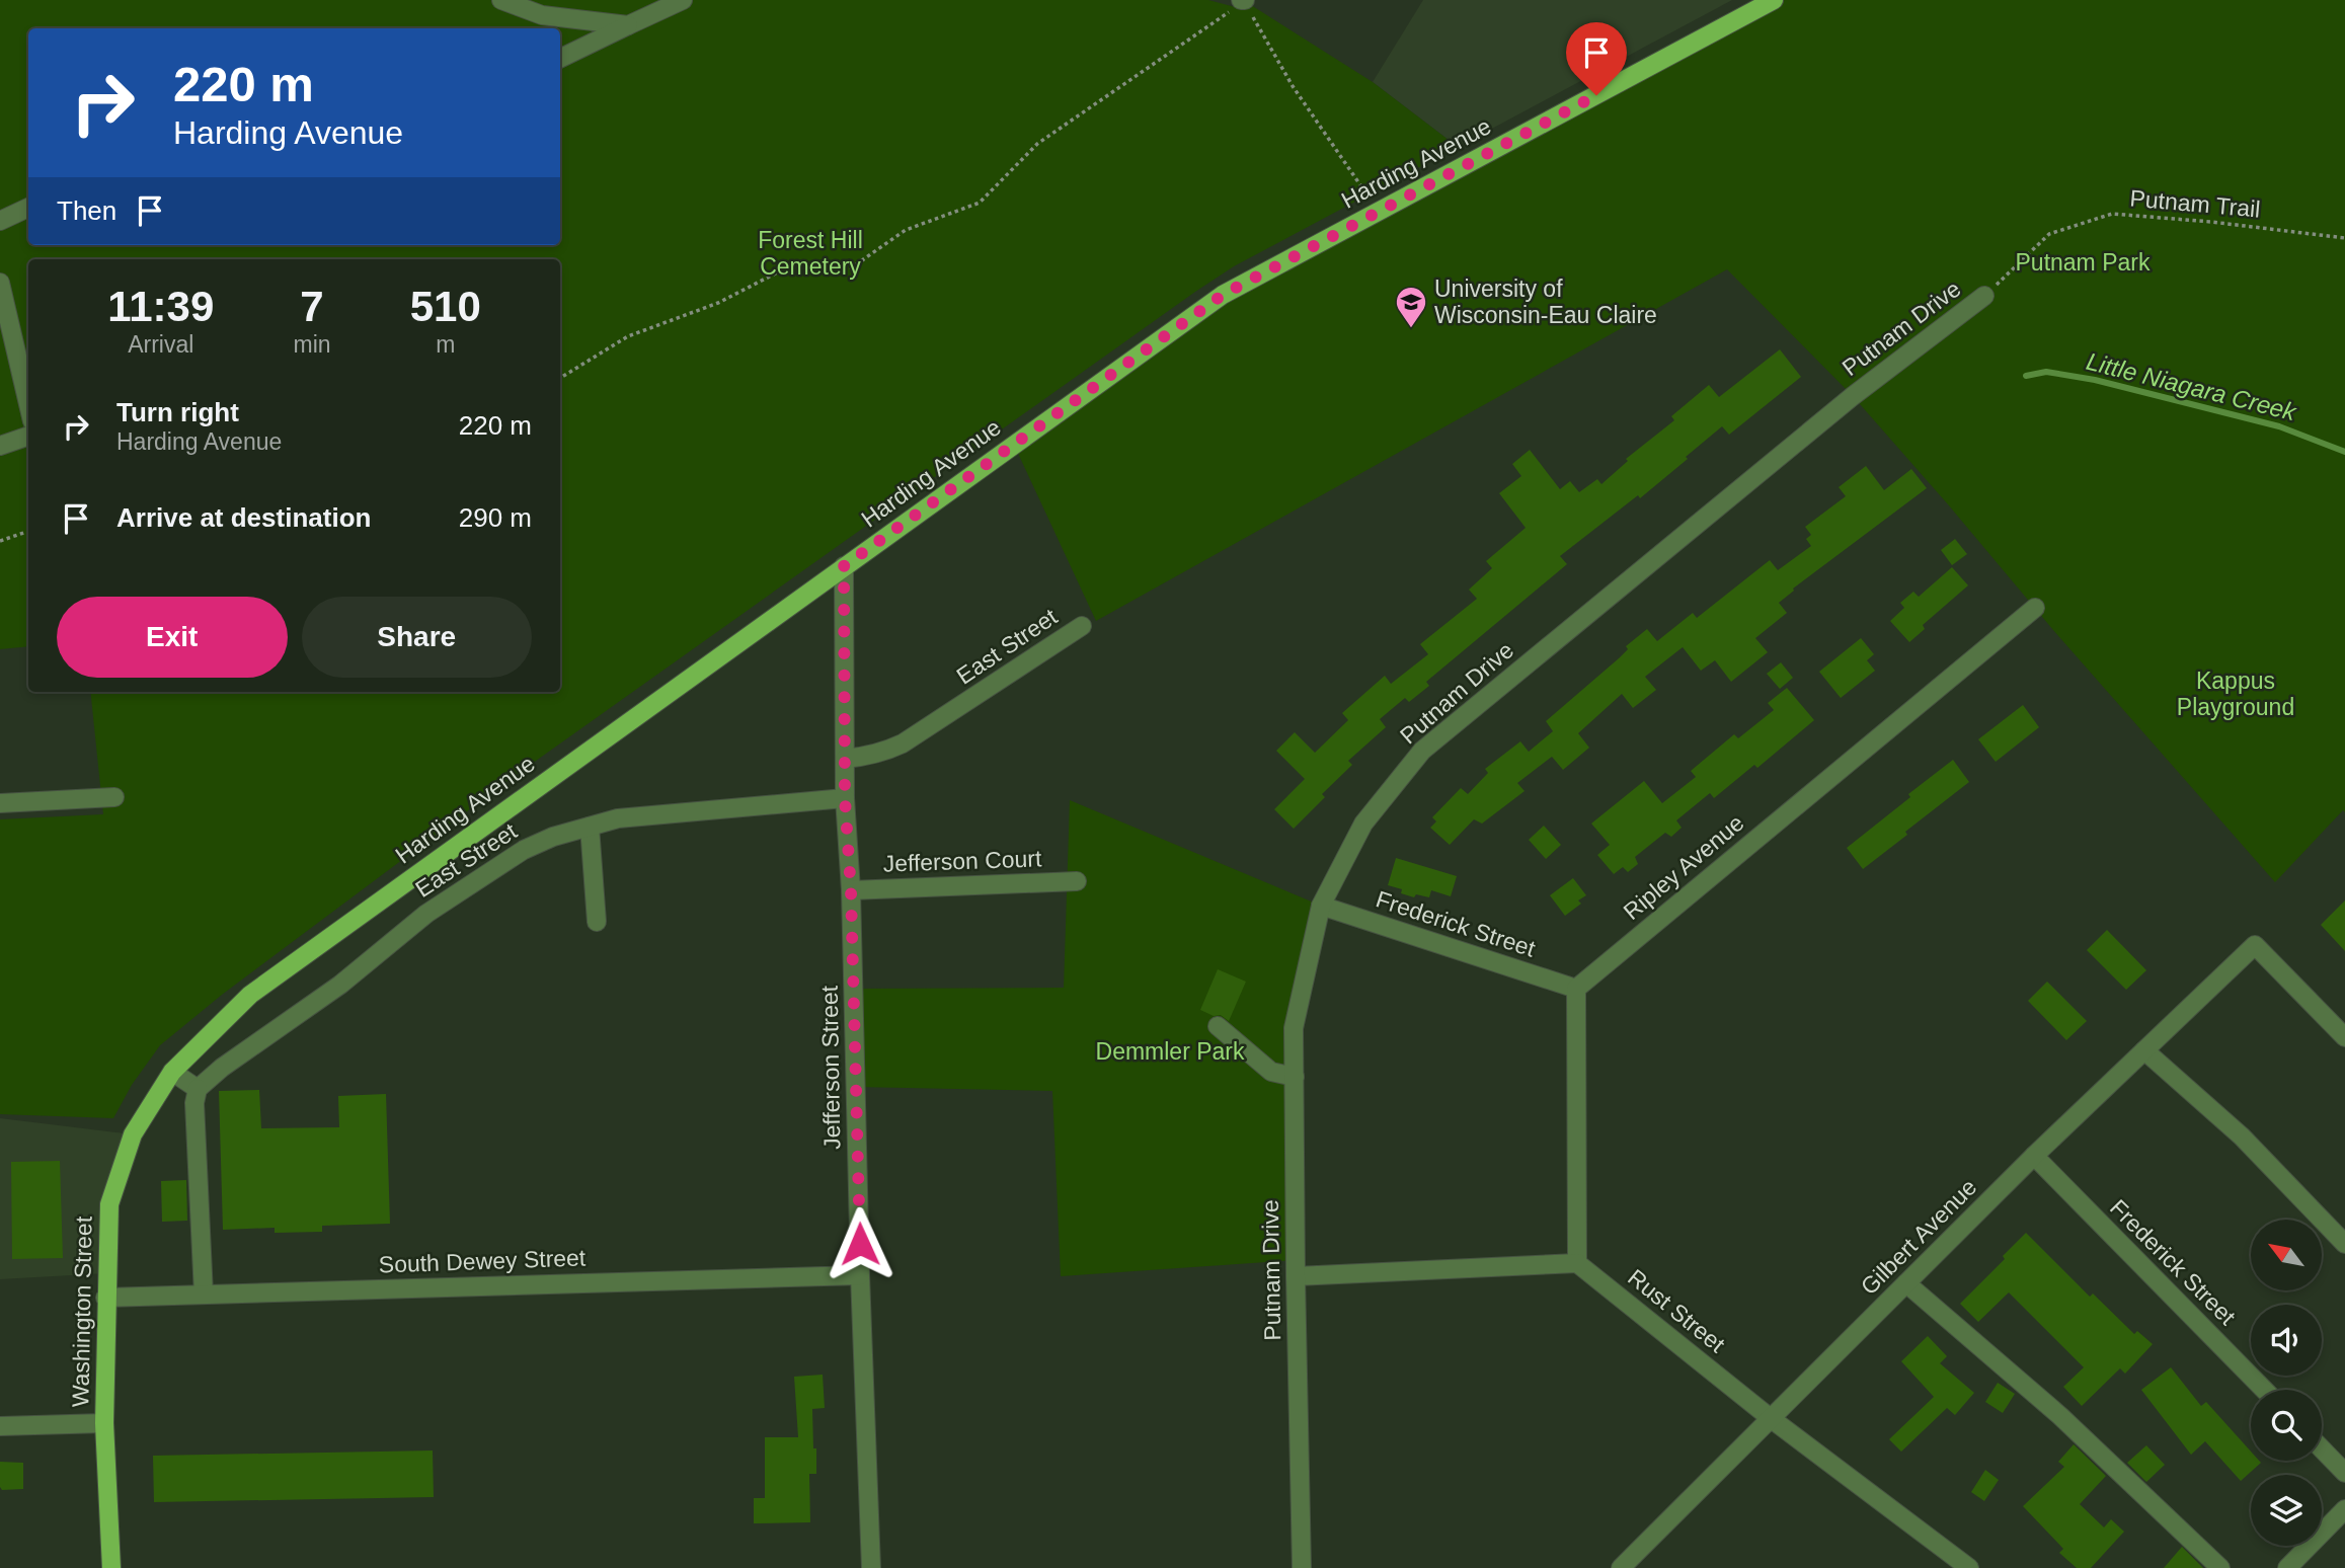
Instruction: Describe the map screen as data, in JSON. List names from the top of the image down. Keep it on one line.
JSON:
{"streets":{"main road":["Harding Avenue","Washington Street"],"street":["Putnam Drive","East Street","Jefferson Court","Ripley Avenue","Frederick Street","Jefferson Street","Gilbert Avenue","South Dewey Street","Rust Street"],"path":["Putnam Trail"]},"crossings":[["Harding Avenue","Jefferson Street"],["Harding Avenue","Washington Street"],["Putnam Trail","Putnam Drive"],["Putnam Drive","Frederick Street"],["East Street","Jefferson Street"],["Jefferson Court","Jefferson Street"],["Ripley Avenue","Frederick Street"],["Frederick Street","Gilbert Avenue"],["Jefferson Street","South Dewey Street"],["Gilbert Avenue","Rust Street"],["South Dewey Street","Washington Street"]],"water":["Little Niagara Creek"],"parks":["Forest Hill Cemetery","Putnam Park","Kappus Playground","Demmler Park"],"places":{"school or university":["University of Wisconsin-Eau Claire"]},"north":"top left","page":{"turn":["220 m","Harding Avenue"],"then":"Then","eta":["11:39","Arrival","7","min","510","m"],"list":[{"name":"Turn right","note":"Harding Avenue","value":"220 m"},{"name":"Arrive at destination","value":"290 m"}],"buttons":["Exit","Share"]}}
